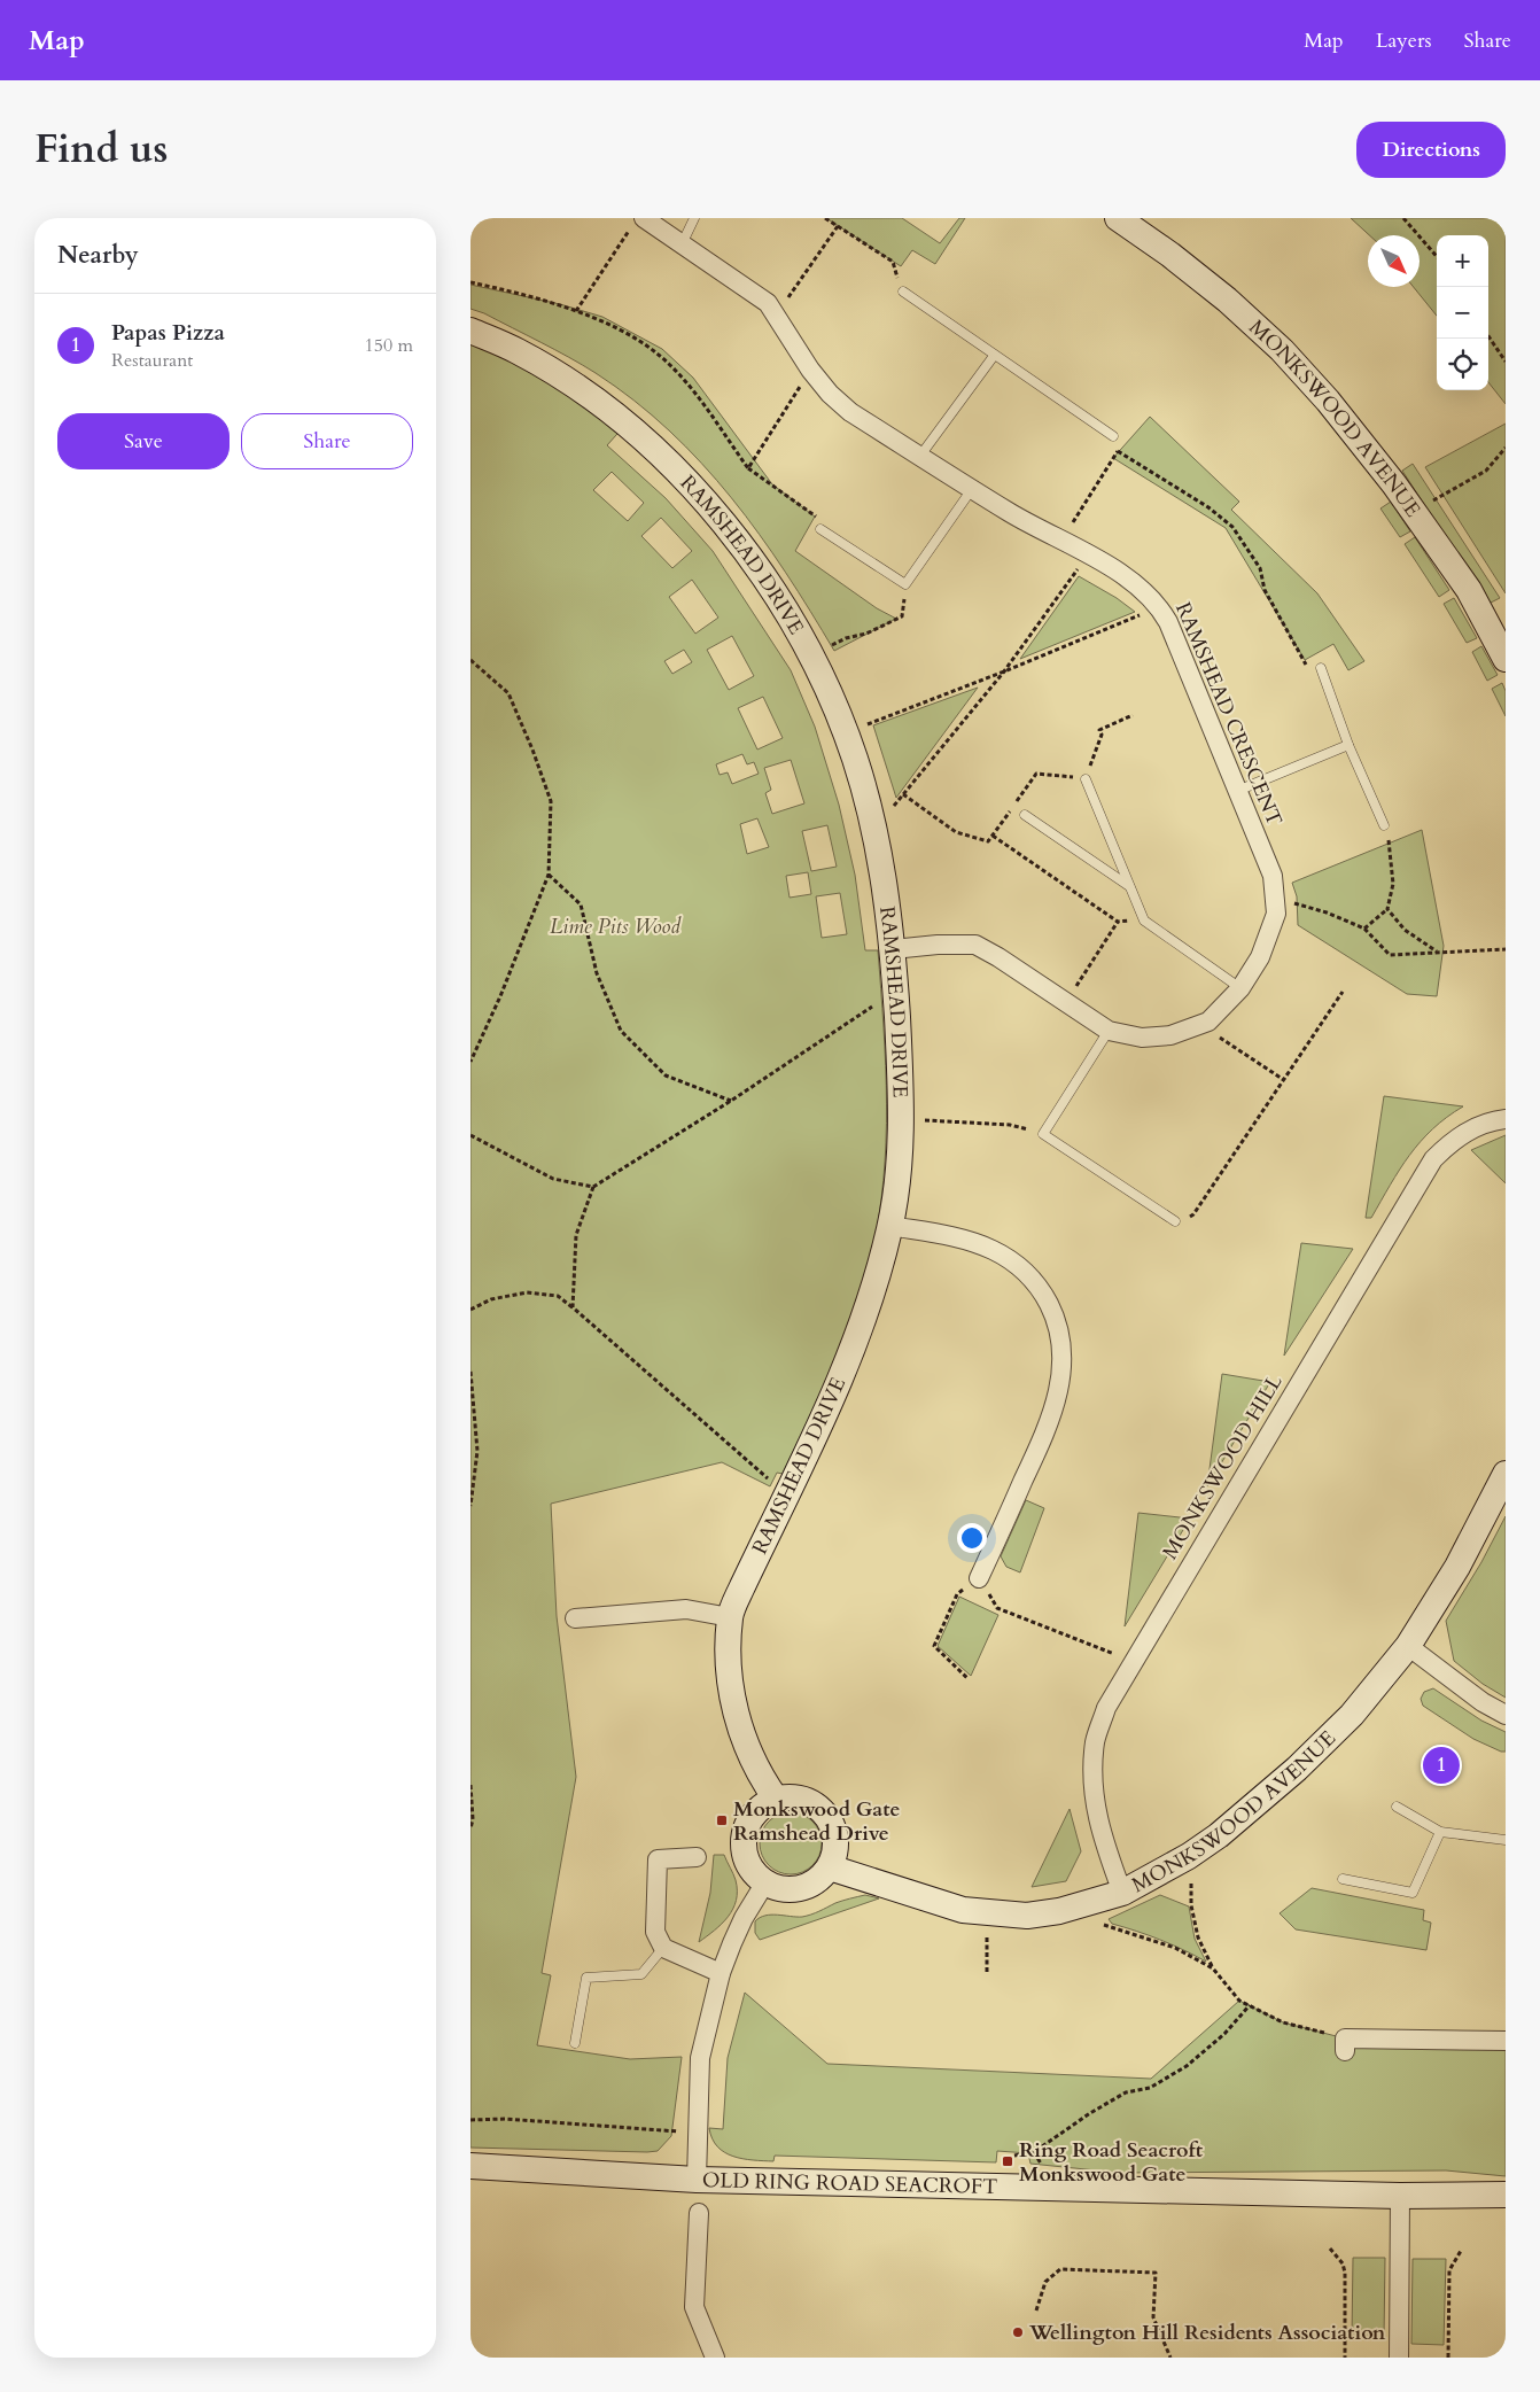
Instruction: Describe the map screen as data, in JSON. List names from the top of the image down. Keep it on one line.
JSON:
{"streets":{"street":["MONKSWOOD AVENUE","RAMSHEAD DRIVE","RAMSHEAD CRESCENT","MONKSWOOD HILL","OLD RING ROAD SEACROFT"]},"crossings":[["MONKSWOOD AVENUE","RAMSHEAD DRIVE"],["MONKSWOOD AVENUE","MONKSWOOD HILL"],["RAMSHEAD DRIVE","RAMSHEAD CRESCENT"]],"parks":["Lime Pits Wood"],"places":{"transit":["Monkswood Gate Ramshead Drive","Ring Road Seacroft Monkswood Gate"],"other":["Wellington Hill Residents Association"]},"north":"bottom right","page":{"header":"Map","nav":["Map","Layers","Share"],"title":"Find us","buttons":["Directions",["Save","Share"]],"heading":"Nearby","map_buttons":["+","−"],"list":[{"mark":"1","name":"Papas Pizza","note":"Restaurant","value":"150 m"}],"pins":"1"}}
